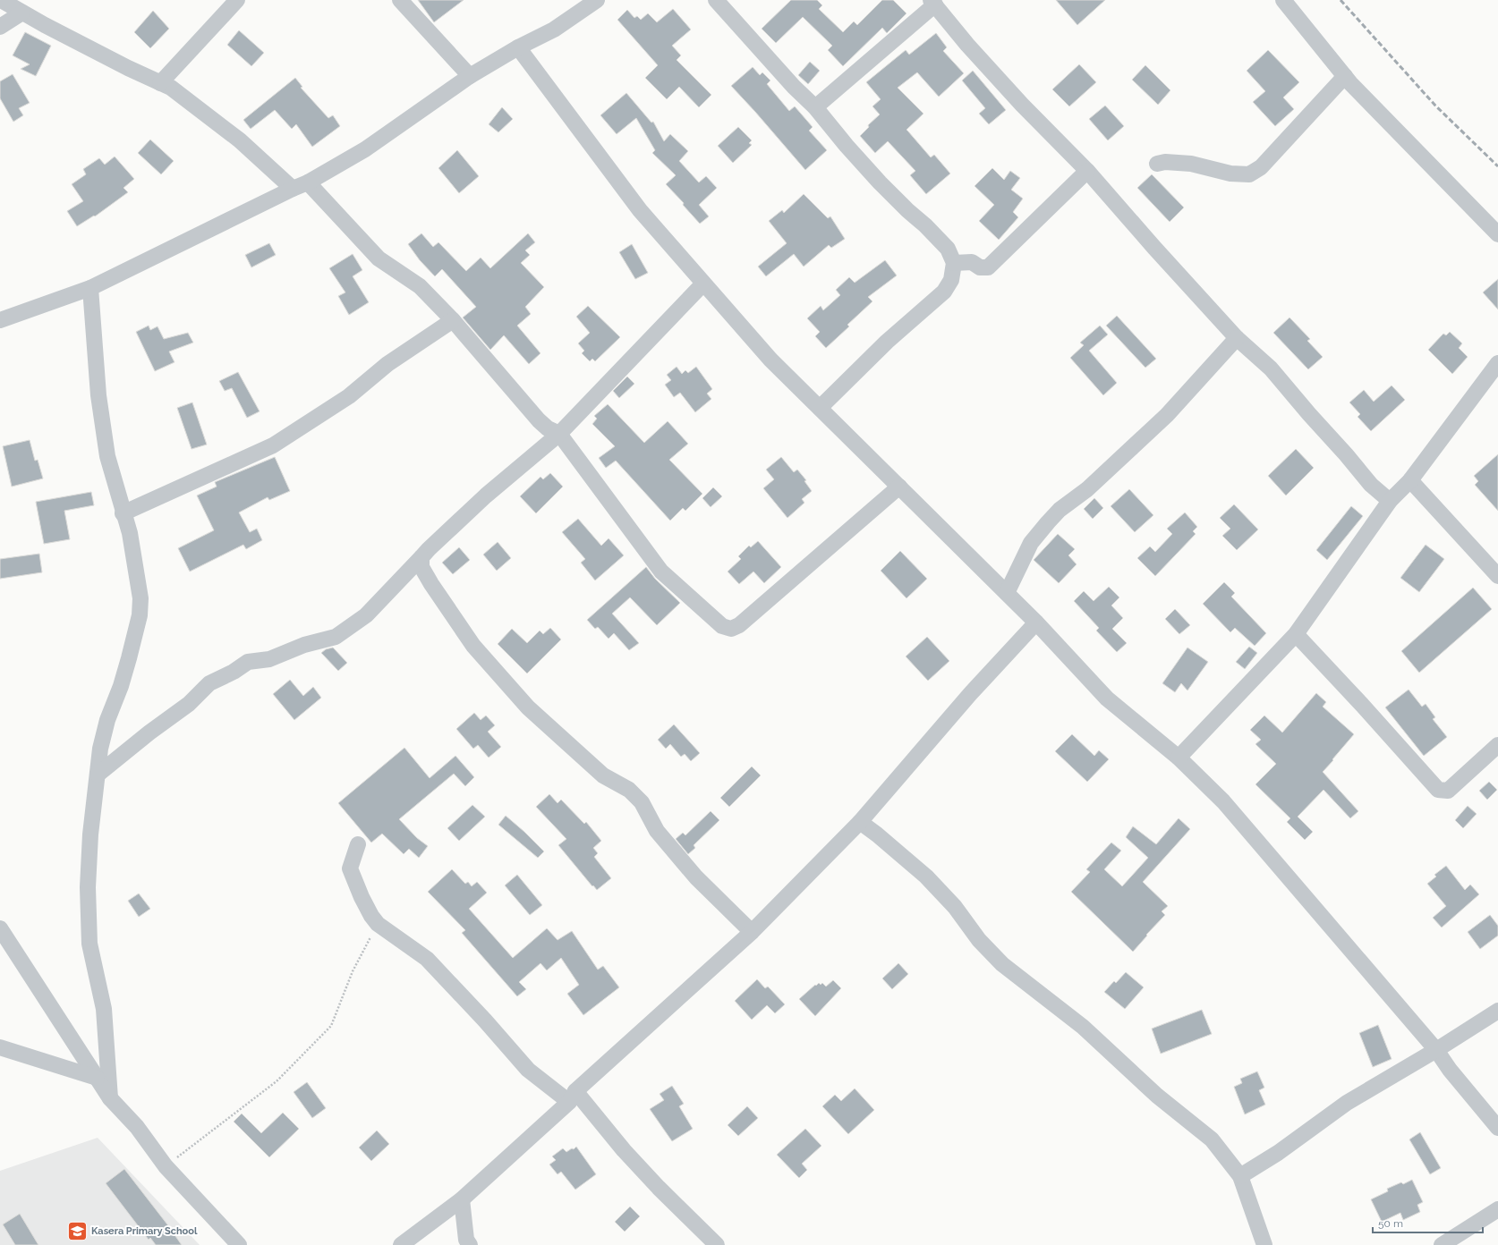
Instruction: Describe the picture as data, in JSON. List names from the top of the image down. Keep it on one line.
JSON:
{"places":{"school or university":["Kasera Primary School"]},"scale_bar":"50 m"}
